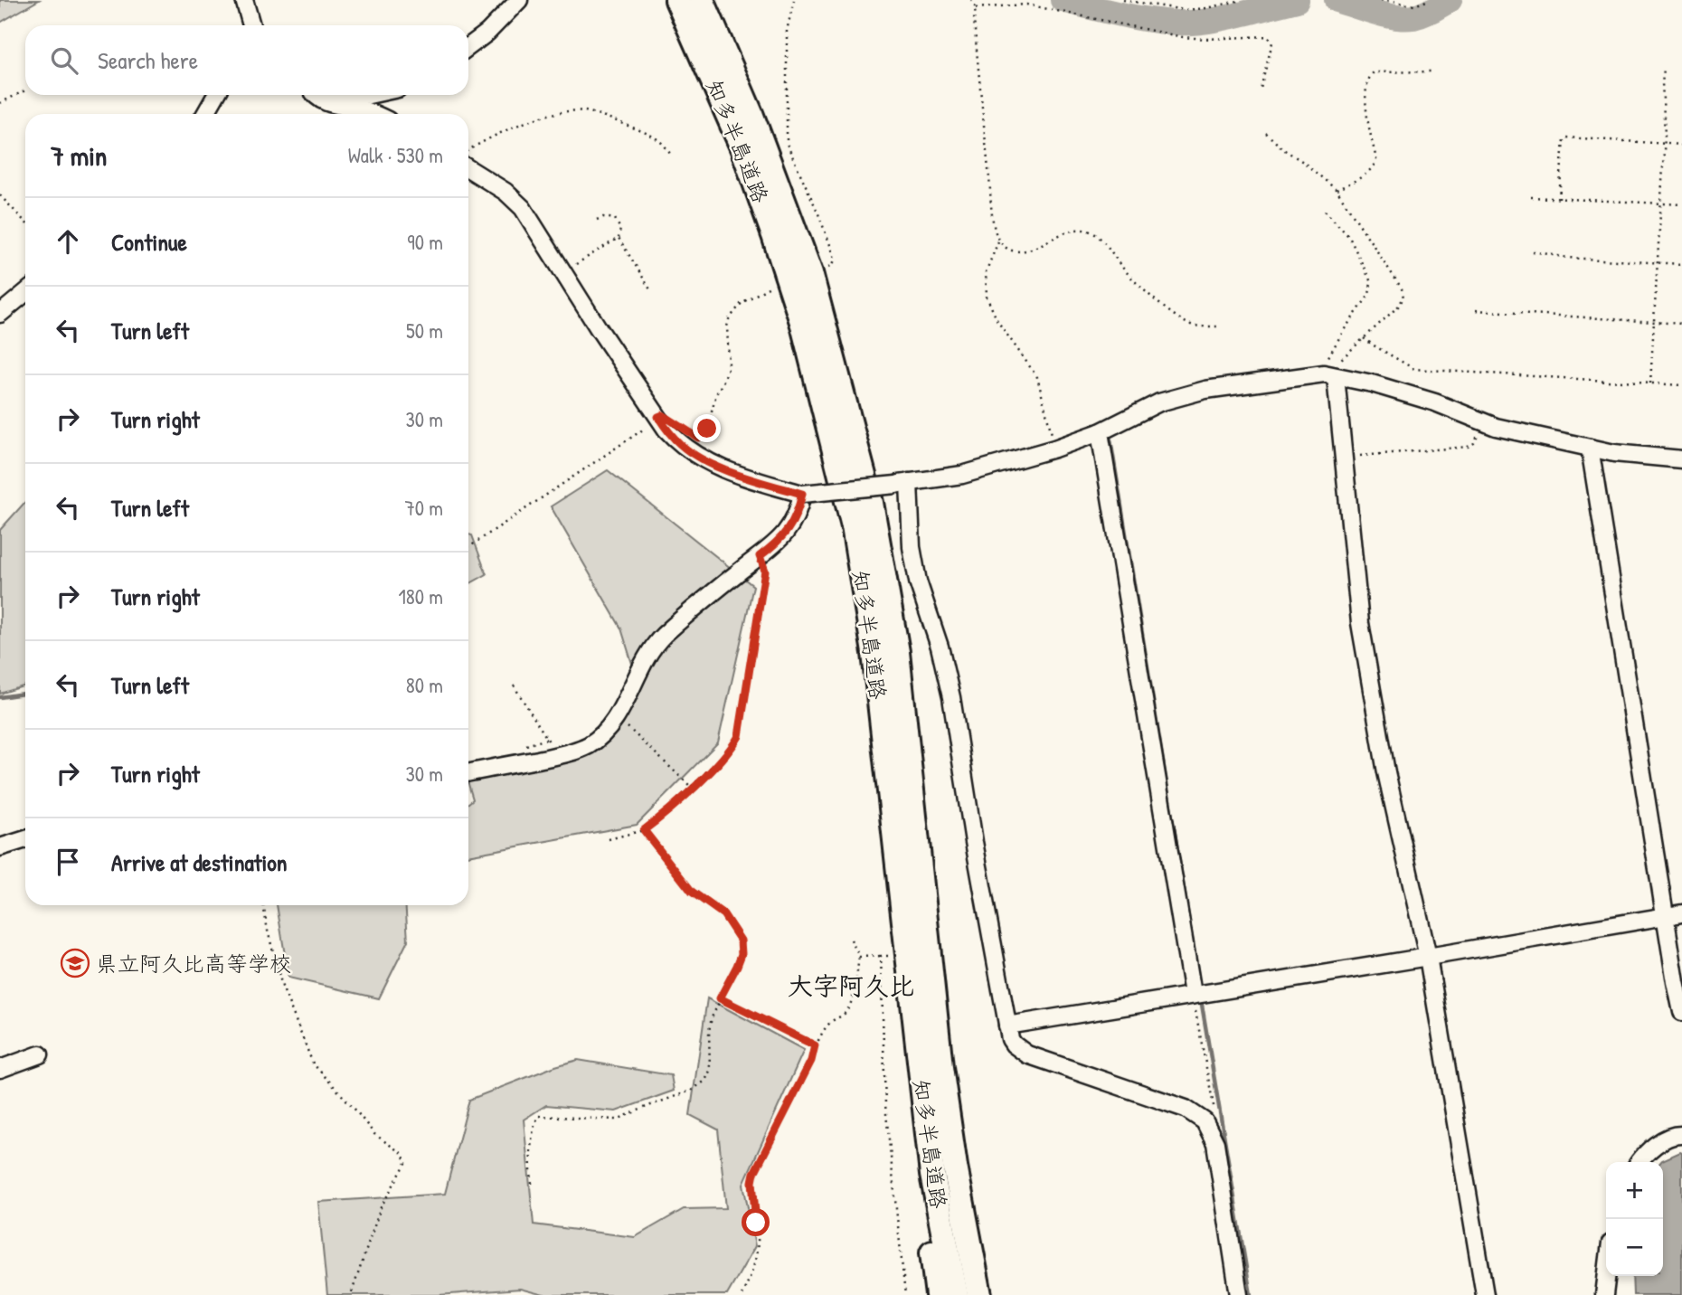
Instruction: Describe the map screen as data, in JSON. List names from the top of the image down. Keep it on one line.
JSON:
{"streets":{"highway":["知多半島道路"]},"districts":["大字阿久比"],"places":{"school or university":["県立阿久比高等学校"]},"page":{"search":"Search here","heading":["7 min","Walk · 530 m"],"list":[["Continue","90 m"],["Turn left","50 m"],["Turn right","30 m"],["Turn left","70 m"],["Turn right","180 m"],["Turn left","80 m"],["Turn right","30 m"],"Arrive at destination"],"map_buttons":["+","−"]}}
